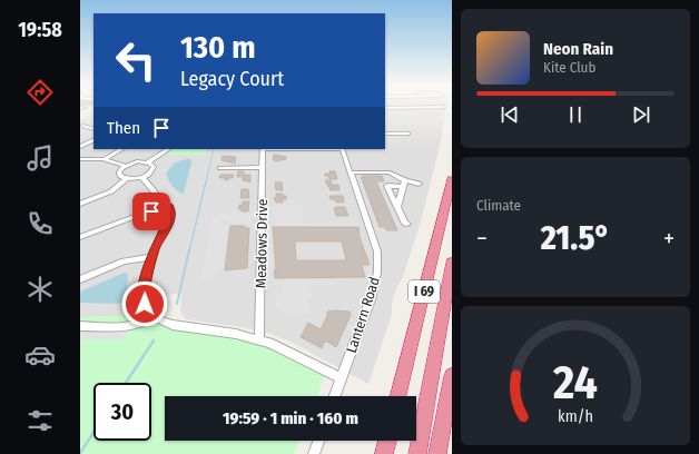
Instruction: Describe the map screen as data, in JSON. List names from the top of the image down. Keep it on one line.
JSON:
{"streets":{"highway":["I 69"],"street":["Meadows Drive","Lantern Road"]},"page":{"tabs":"19:58","turn":["130 m","Legacy Court"],"song":["Neon Rain","Kite Club"],"then":"Then","tile":"Climate","heat":["−","21.5°","+"],"limit":"30","trip":"19:59 · 1 min · 160 m","gauge":["24","km/h"]}}
